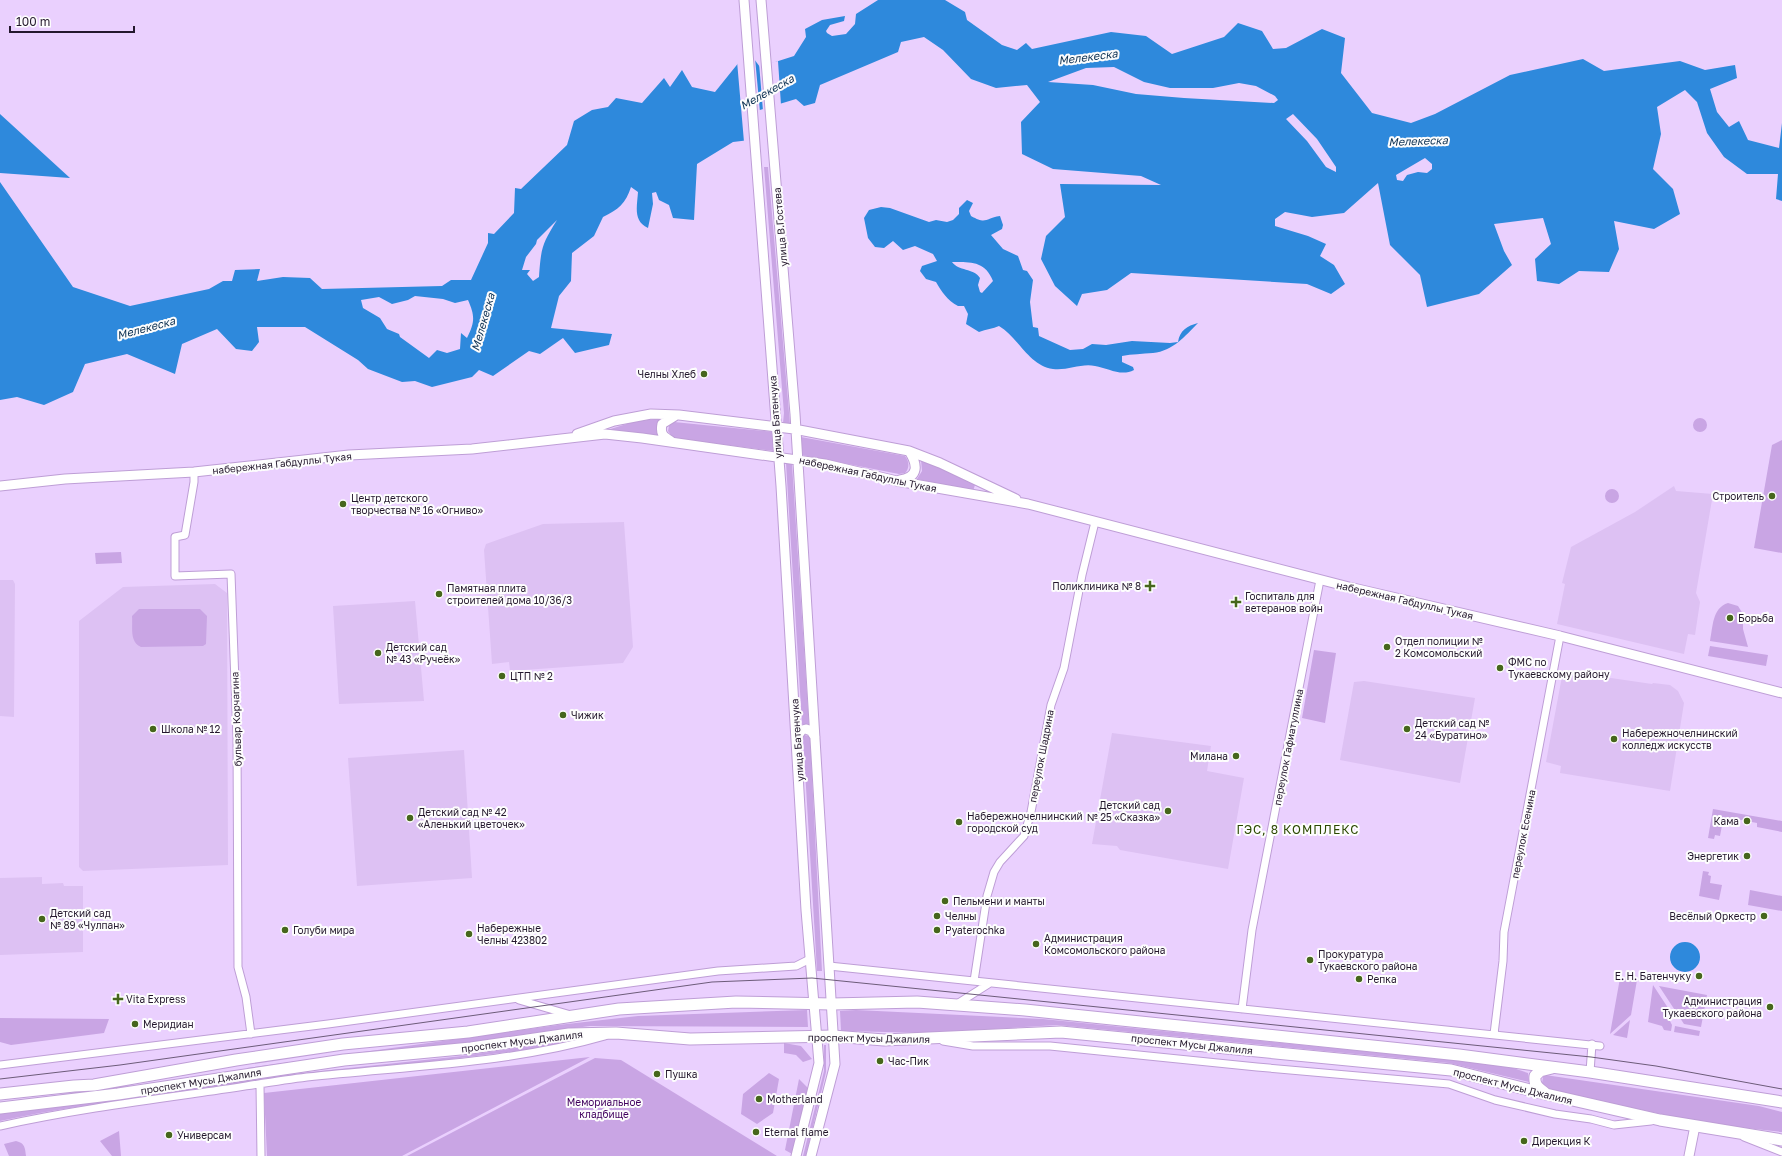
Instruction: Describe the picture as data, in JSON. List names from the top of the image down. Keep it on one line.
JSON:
{"streets":{"main road":["улица В.Гостева","улица Батенчука","набережная Габдуллы Тукая","проспект Мусы Джалиля"],"street":["бульвар Корчагина","переулок Гафиатуллина","переулок Шадрина","переулок Есенина"]},"crossings":[["улица В.Гостева","улица Батенчука"],["улица Батенчука","набережная Габдуллы Тукая"],["улица Батенчука","проспект Мусы Джалиля"],["набережная Габдуллы Тукая","бульвар Корчагина"],["набережная Габдуллы Тукая","переулок Гафиатуллина"],["набережная Габдуллы Тукая","переулок Шадрина"],["набережная Габдуллы Тукая","переулок Есенина"]],"districts":["ГЭС, 8 КОМПЛЕКС"],"water":["Мелекеска"],"parks":["Мемориальное кладбище"],"places":{"other":["Челны Хлеб","Строитель","Центр детского творчества № 16 «Огниво»","Памятная плита строителей дома 10/36/3","Борьба","Отдел полиции № 2 Комсомольский","Детский сад № 43 «Ручеёк»","ФМС по Тукаевскому району","ЦТП № 2","Чижик","Школа № 12","Детский сад № 24 «Буратино»","Набережночелнинский колледж искусств","Милана","Детский сад № 25 «Сказка»","Детский сад № 42 «Аленький цветочек»","Кама","Набережночелнинский городской суд","Энергетик","Пельмени и манты","Челны","Весёлый Оркестр","Детский сад № 89 «Чулпан»","Голуби мира","Pyaterochka","Набережные Челны 423802","Администрация Комсомольского района","Прокуратура Тукаевского района","Е. Н. Батенчуку","Репка","Администрация Тукаевского района","Меридиан","Час-Пик","Пушка","Motherland","Eternal flame","Универсам","Дирекция К"],"health":["Поликлиника № 8","Госпиталь для ветеранов войн","Vita Express"]},"scale_bar":"100 m"}
